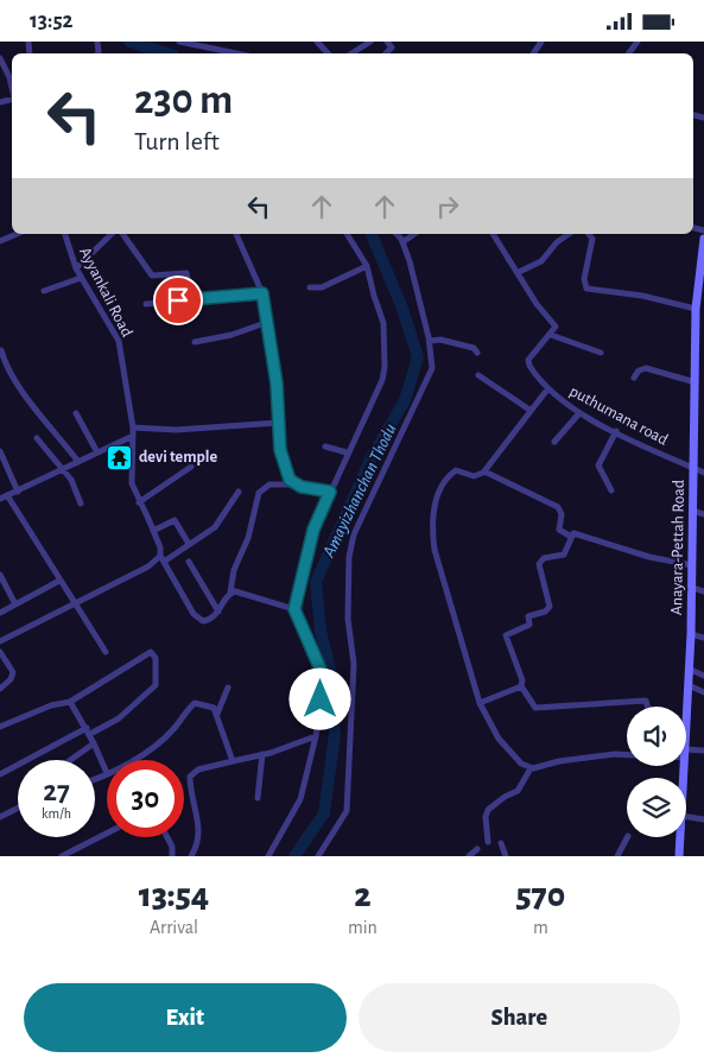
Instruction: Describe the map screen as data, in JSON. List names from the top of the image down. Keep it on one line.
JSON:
{"streets":{"main road":["Anayara-Pettah Road"],"street":["Ayyankali Road","puthumana road"]},"crossings":[["puthumana road","Anayara-Pettah Road"]],"water":["Amayizhanchan Thodu"],"places":{"temple":["devi temple"]},"page":{"status":"13:52","turn":["230 m","Turn left"],"speed":"27 km/h","limit":"30","eta":["13:54","Arrival","2","min","570","m"],"buttons":["Exit","Share"]}}
